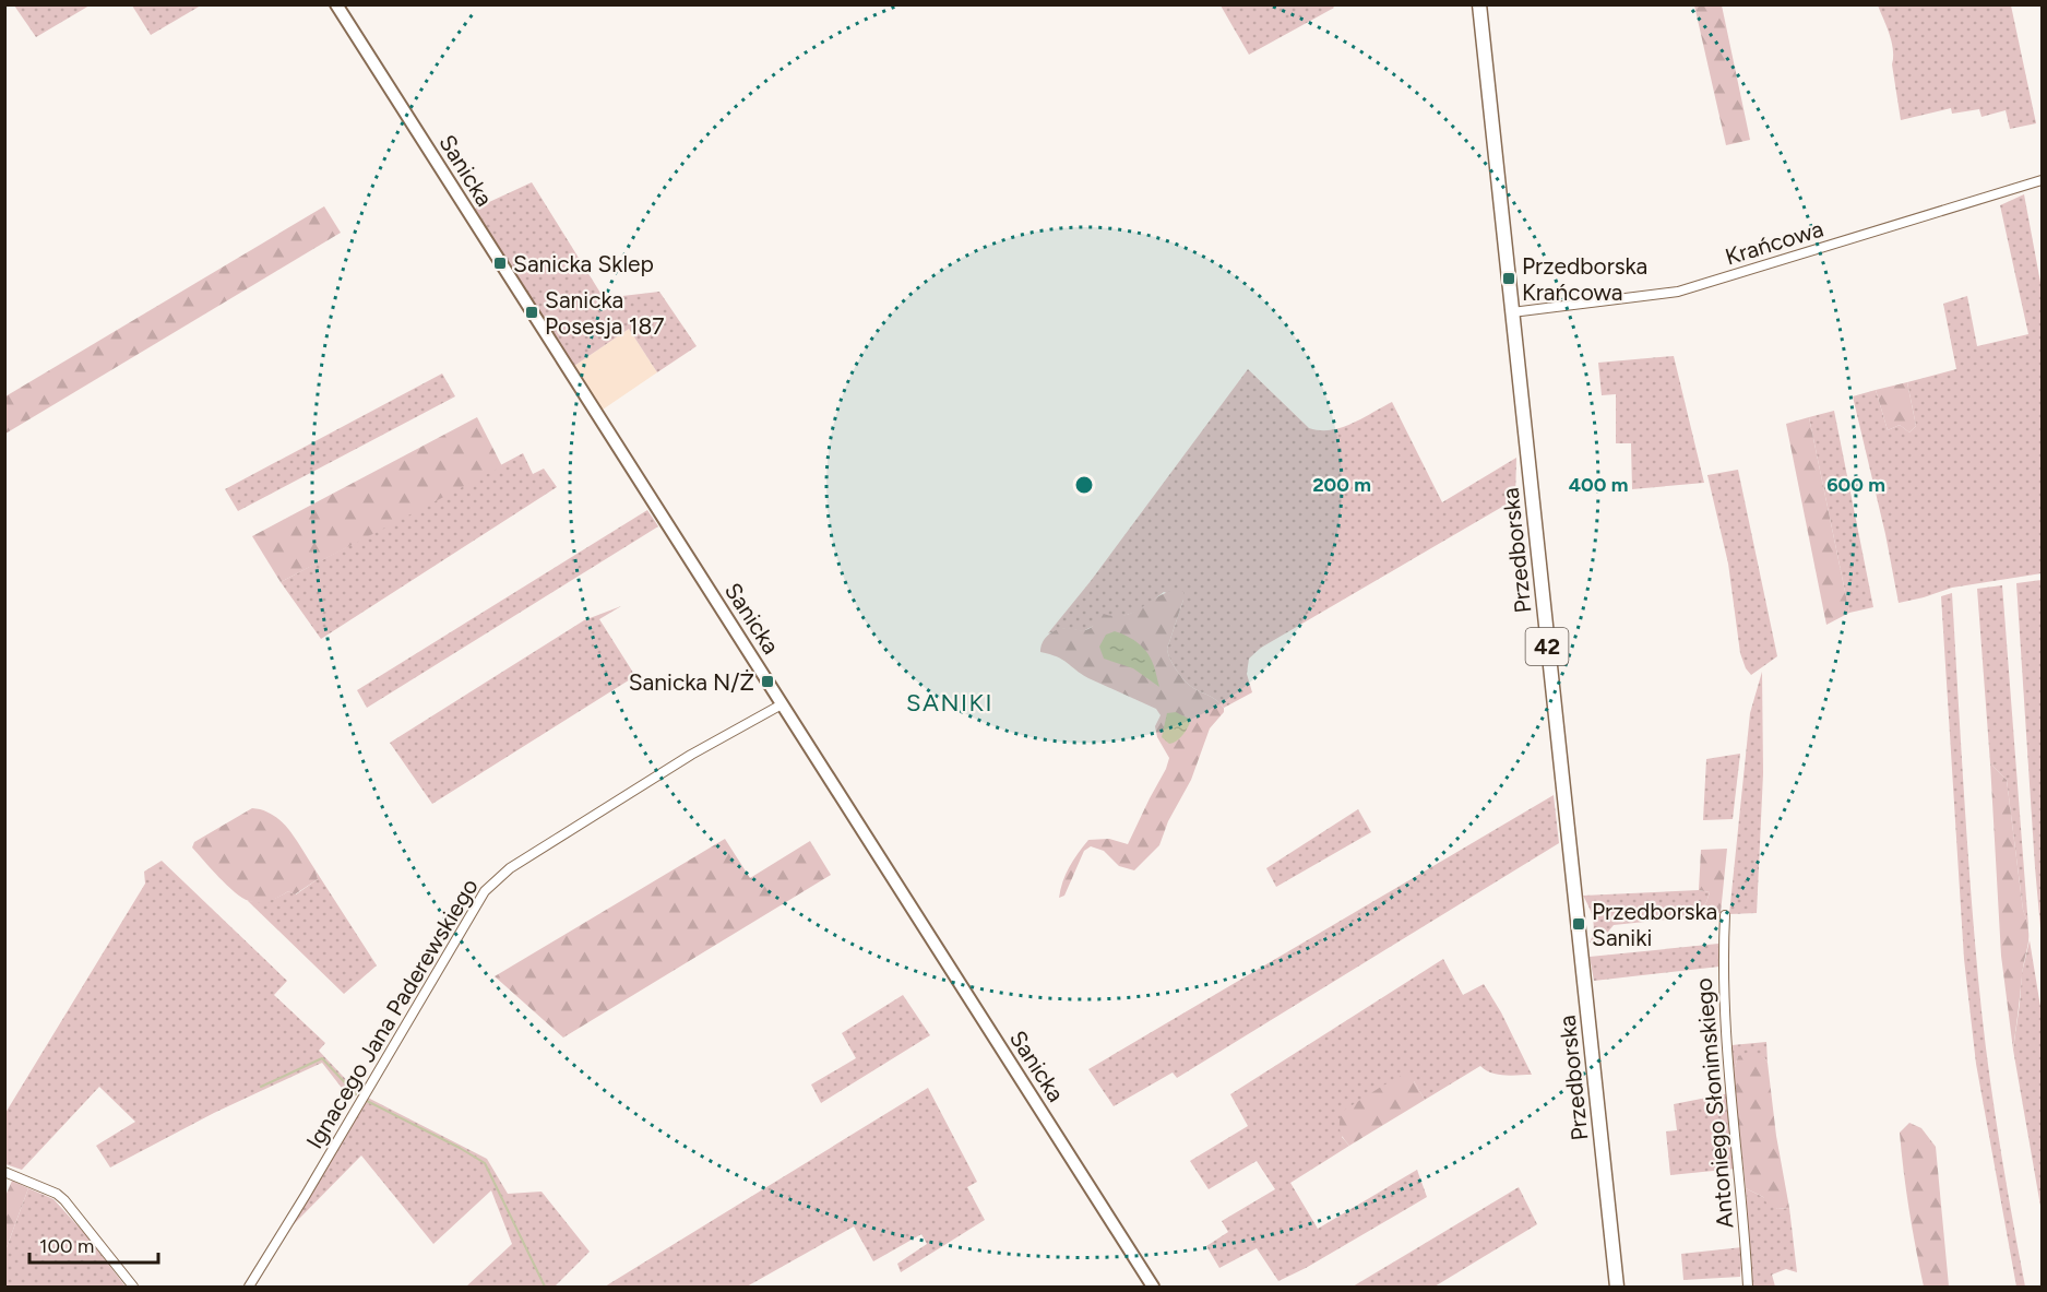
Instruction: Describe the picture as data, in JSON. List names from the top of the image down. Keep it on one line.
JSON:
{"streets":{"main road":["Przedborska","42"],"street":["Sanicka","Krańcowa","Ignacego Jana Paderewskiego","Antoniego Słonimskiego"]},"crossings":[["Sanicka","Ignacego Jana Paderewskiego"],["Krańcowa","Przedborska"]],"districts":["SANIKI"],"places":{"transit":["Sanicka Sklep","Przedborska Krańcowa","Sanicka Posesja 187","Sanicka N/Ż","Przedborska Saniki"]},"scale_bar":"100 m","rings":["200 m","400 m","600 m"]}
